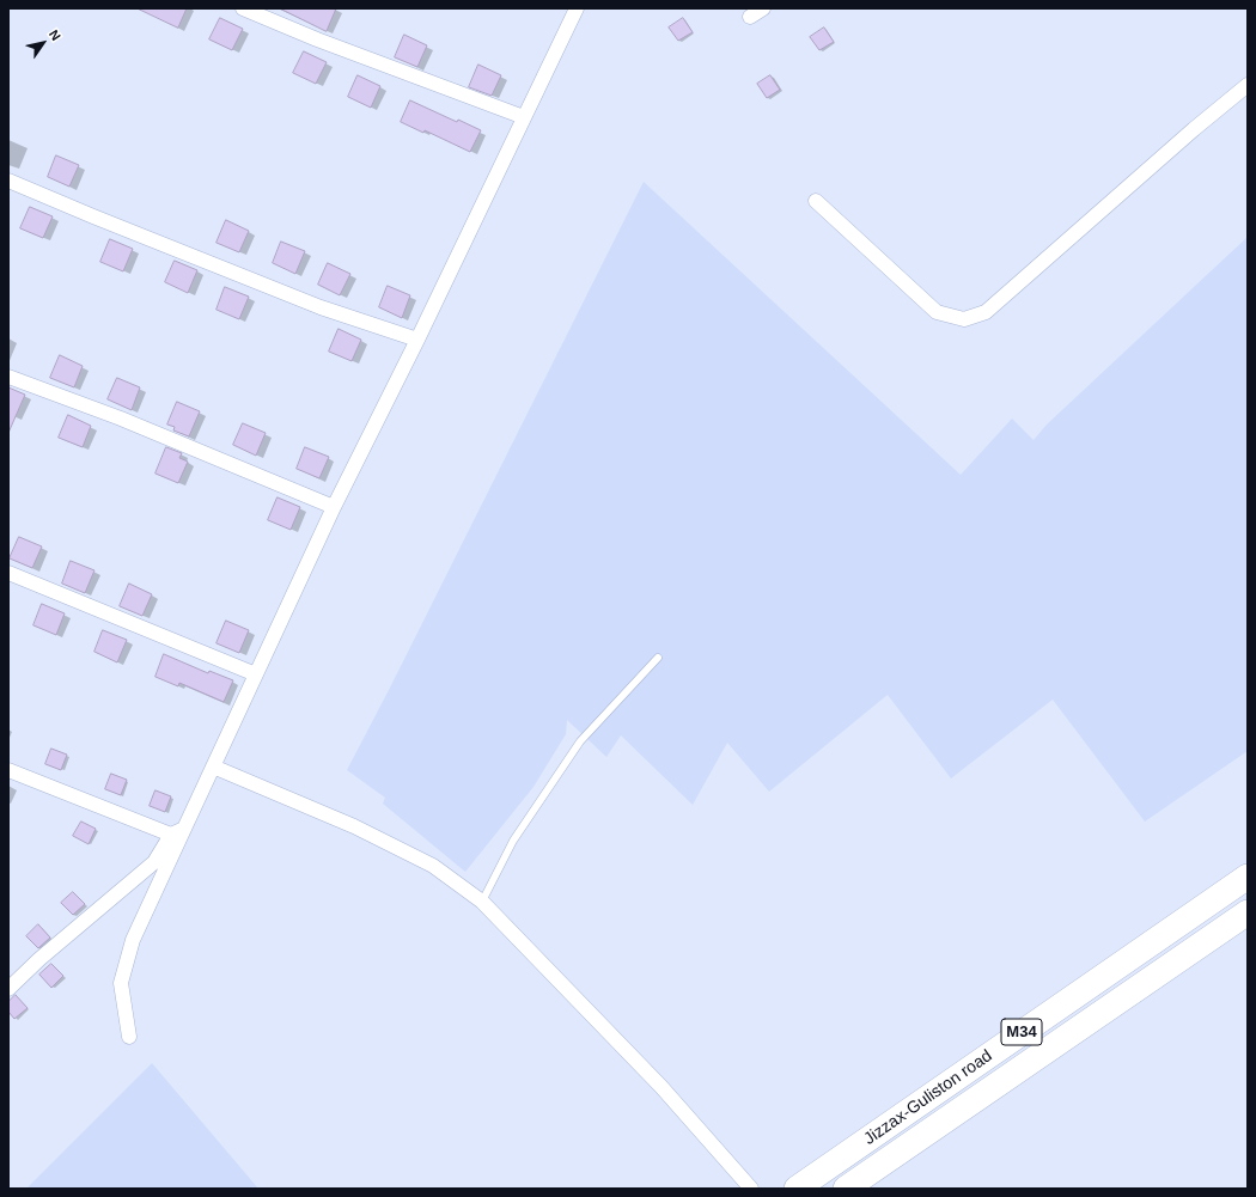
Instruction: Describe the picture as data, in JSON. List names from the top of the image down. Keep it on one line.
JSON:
{"streets":{"highway":["M34","Jizzax-Guliston road"]},"north":"top right"}
